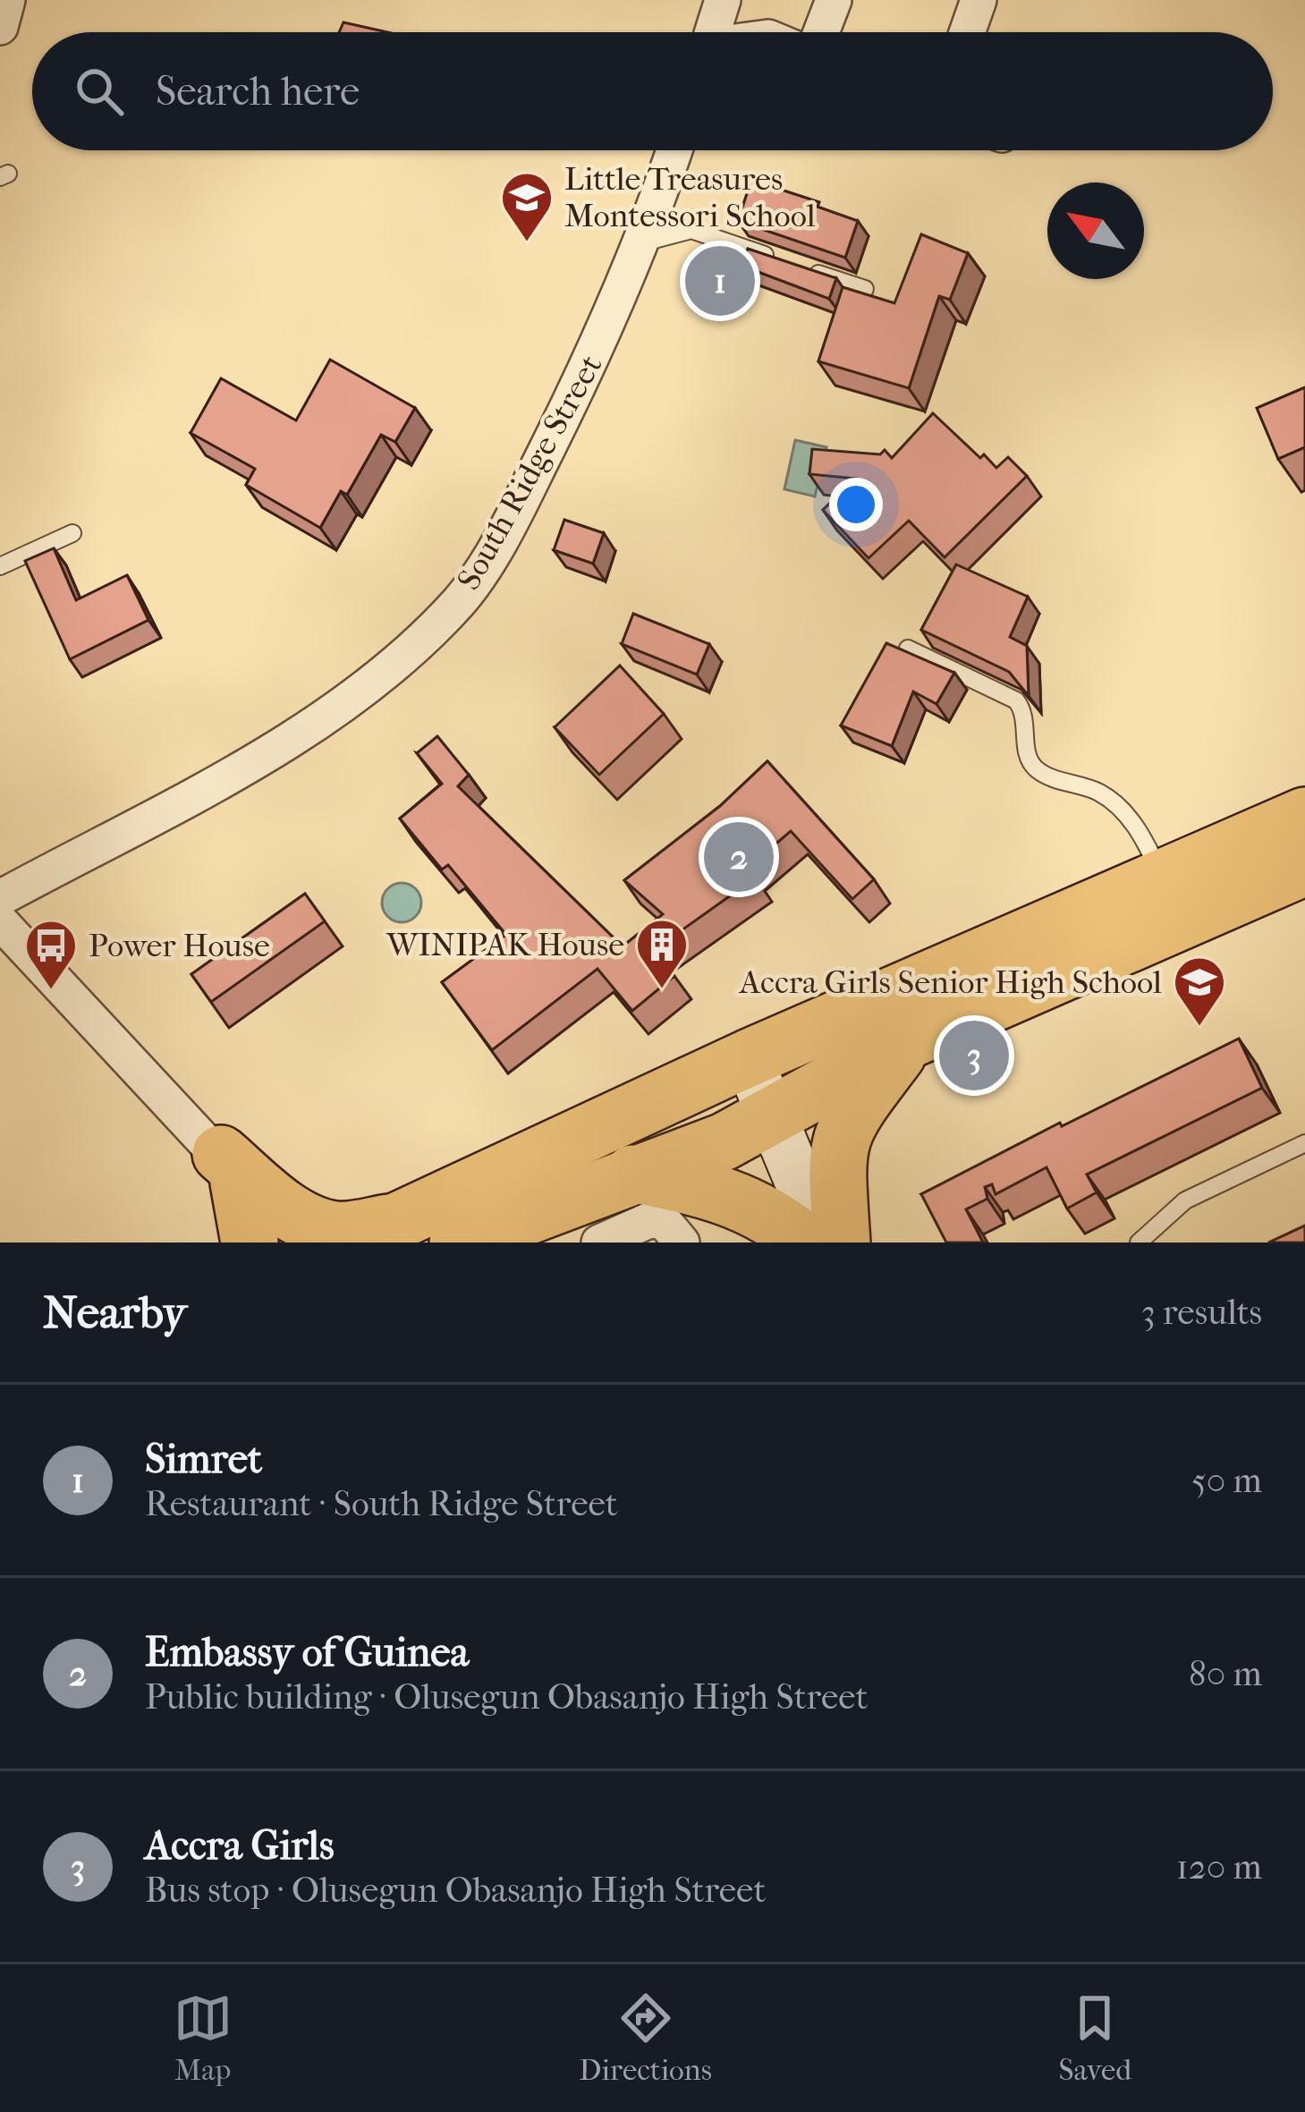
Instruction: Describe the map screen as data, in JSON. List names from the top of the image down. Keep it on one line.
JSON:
{"streets":{"street":["South Ridge Street"]},"places":{"school or university":["Little Treasures Montessori School","Accra Girls Senior High School"],"building":["WINIPAK House"],"bus stop":["Power House"]},"north":"top left","page":{"search":"Search here","pins":["1","2","3"],"heading":["Nearby","3 results"],"list":[{"mark":"1","name":"Simret","note":"Restaurant · South Ridge Street","value":"50 m"},{"mark":"2","name":"Embassy of Guinea","note":"Public building · Olusegun Obasanjo High Street","value":"80 m"},{"mark":"3","name":"Accra Girls","note":"Bus stop · Olusegun Obasanjo High Street","value":"120 m"}],"nav":["Map","Directions","Saved"]}}
